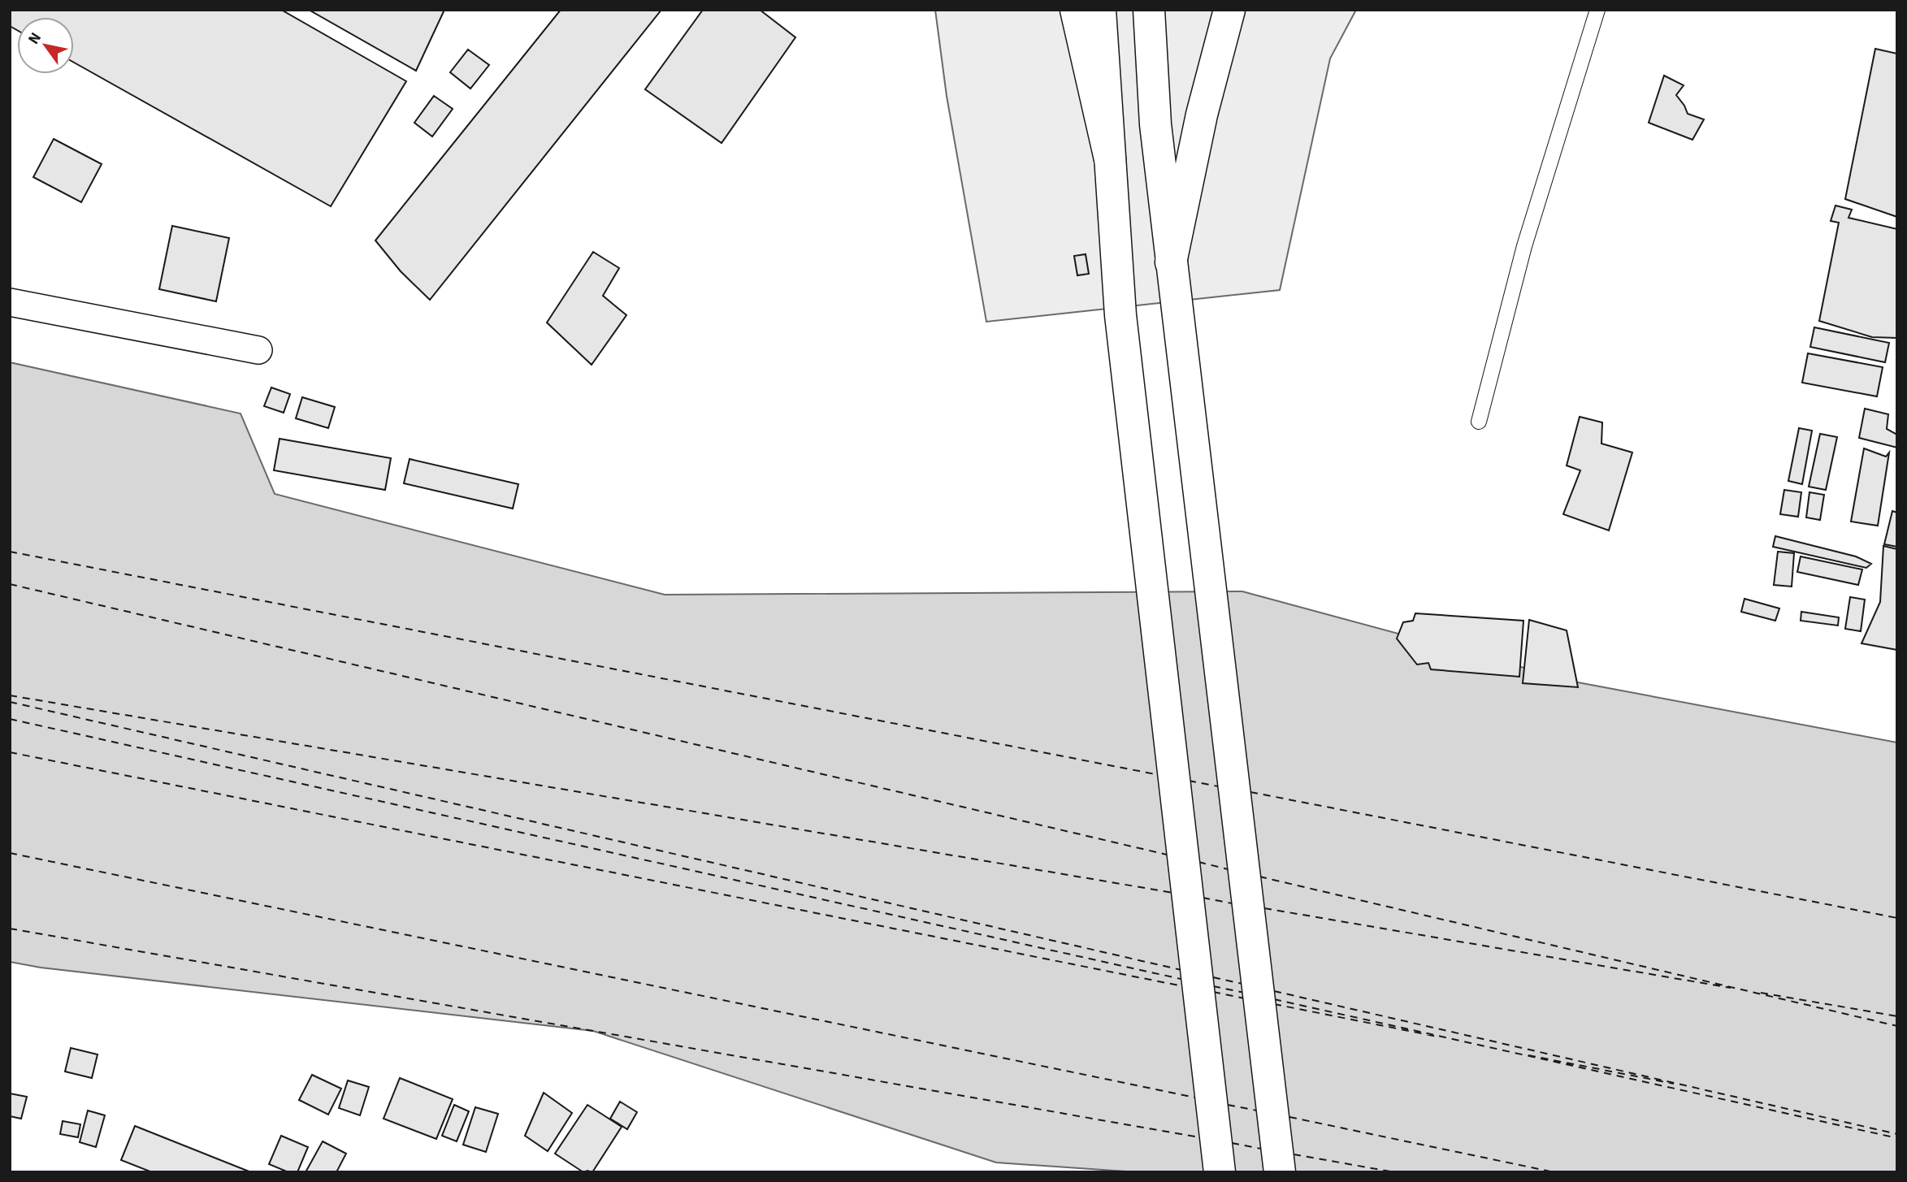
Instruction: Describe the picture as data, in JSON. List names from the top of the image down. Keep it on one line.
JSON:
{"north":"top left"}
